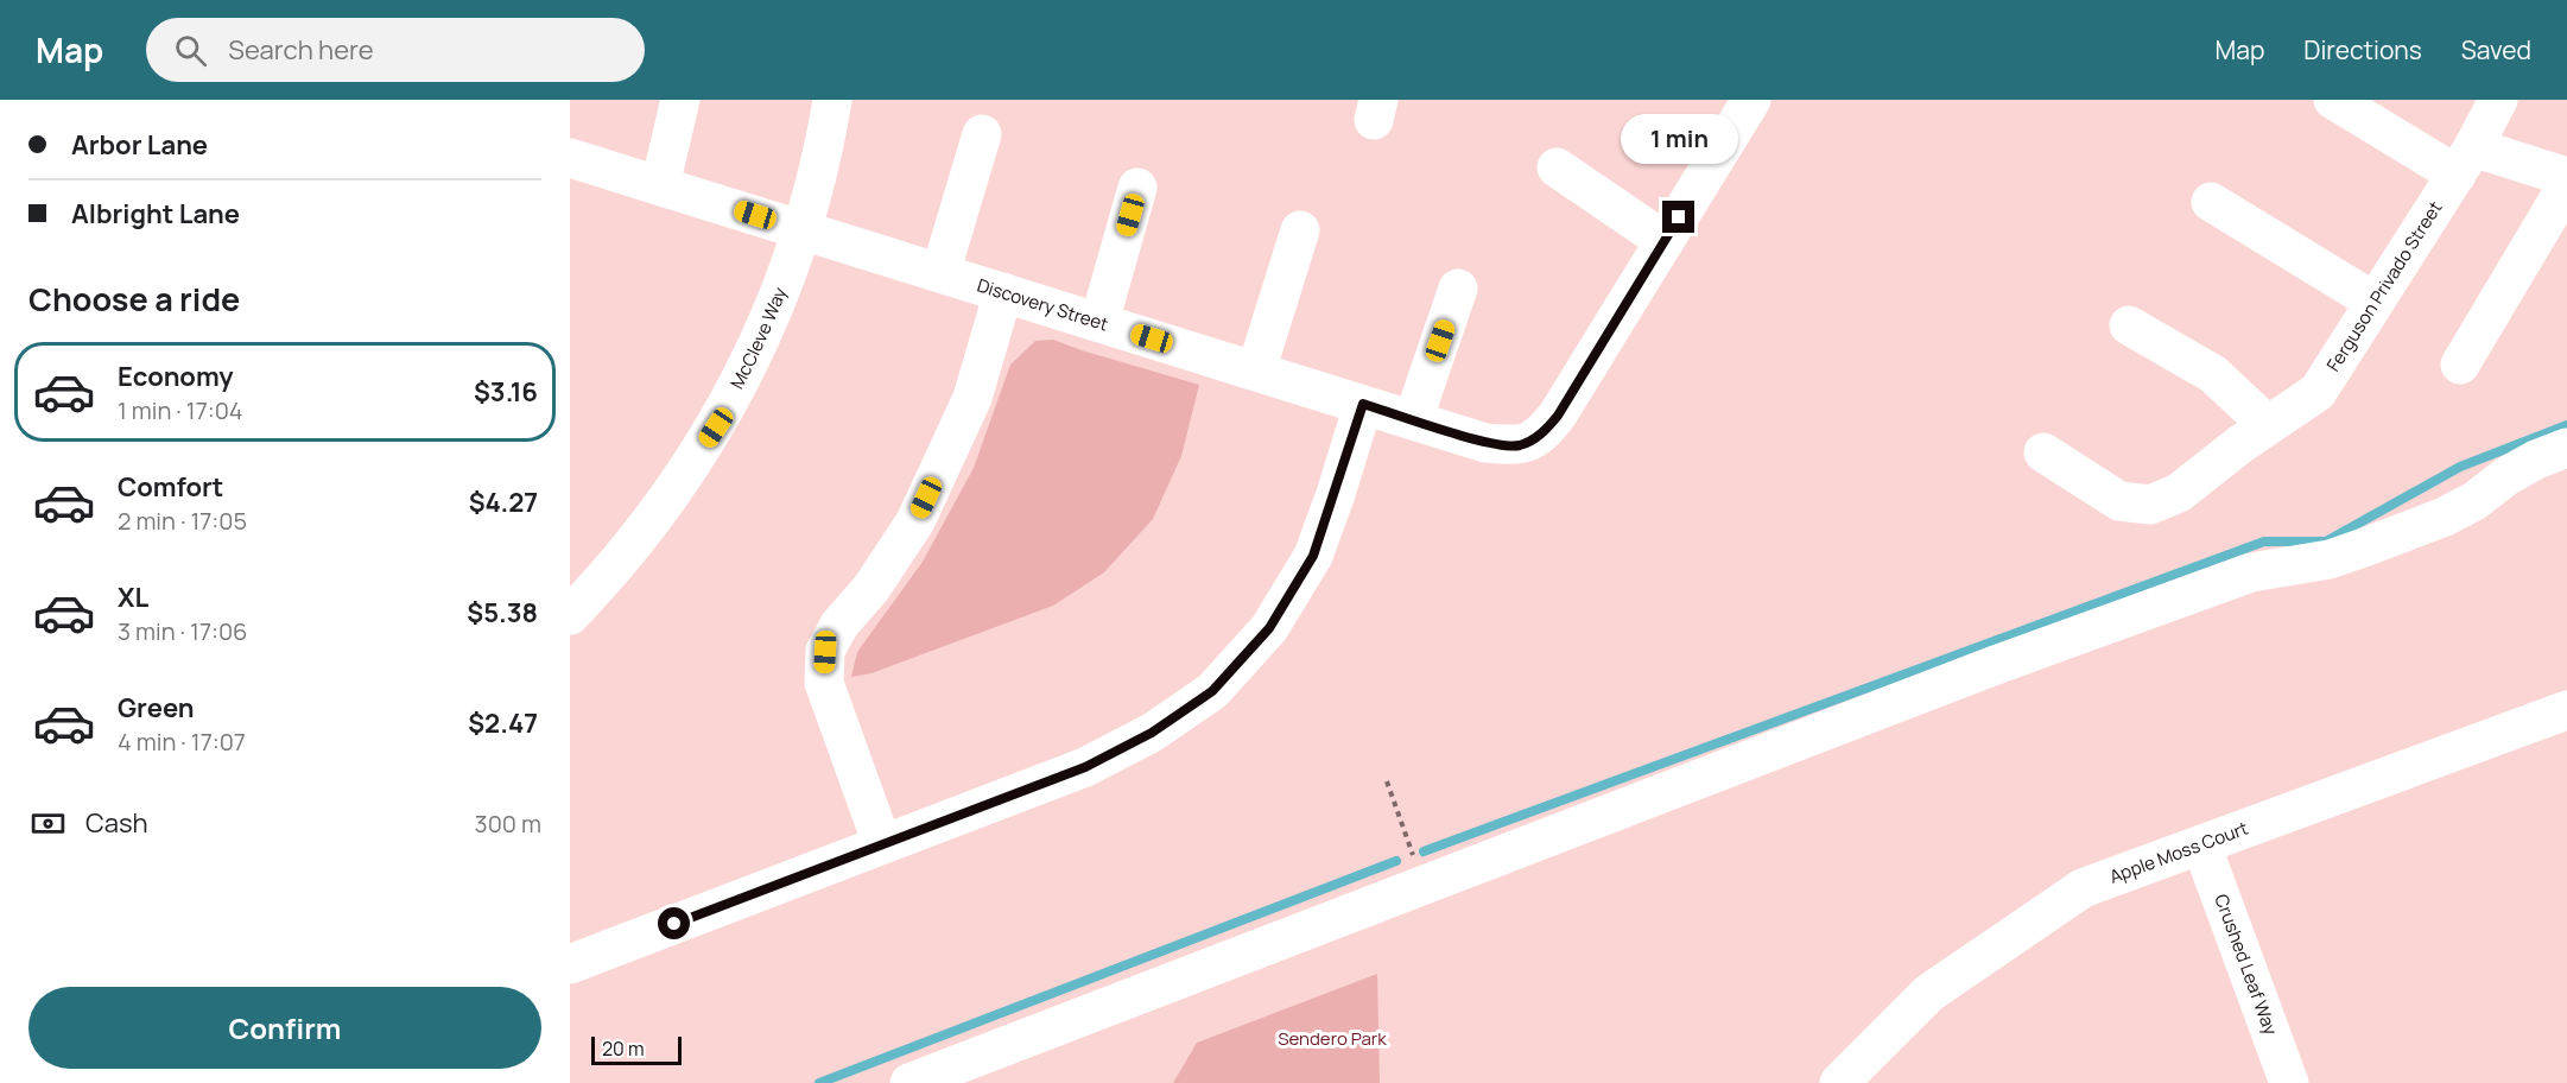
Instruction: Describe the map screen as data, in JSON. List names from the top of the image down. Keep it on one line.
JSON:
{"streets":{"street":["Ferguson Privado Street","Discovery Street","McCleve Way","Apple Moss Court","Crushed Leaf Way"]},"crossings":[["Discovery Street","McCleve Way"],["Apple Moss Court","Crushed Leaf Way"]],"parks":["Sendero Park"],"scale_bar":"20 m","page":{"header":"Map","search":"Search here","nav":["Map","Directions","Saved"],"banner":["Arbor Lane","Albright Lane"],"bubble":"1 min","heading":"Choose a ride","list":[{"name":"Economy","note":"1 min · 17:04","value":"$3.16"},{"name":"Comfort","note":"2 min · 17:05","value":"$4.27"},{"name":"XL","note":"3 min · 17:06","value":"$5.38"},{"name":"Green","note":"4 min · 17:07","value":"$2.47"}],"pay":["Cash","300 m"],"buttons":"Confirm","scale":"20 m"}}
